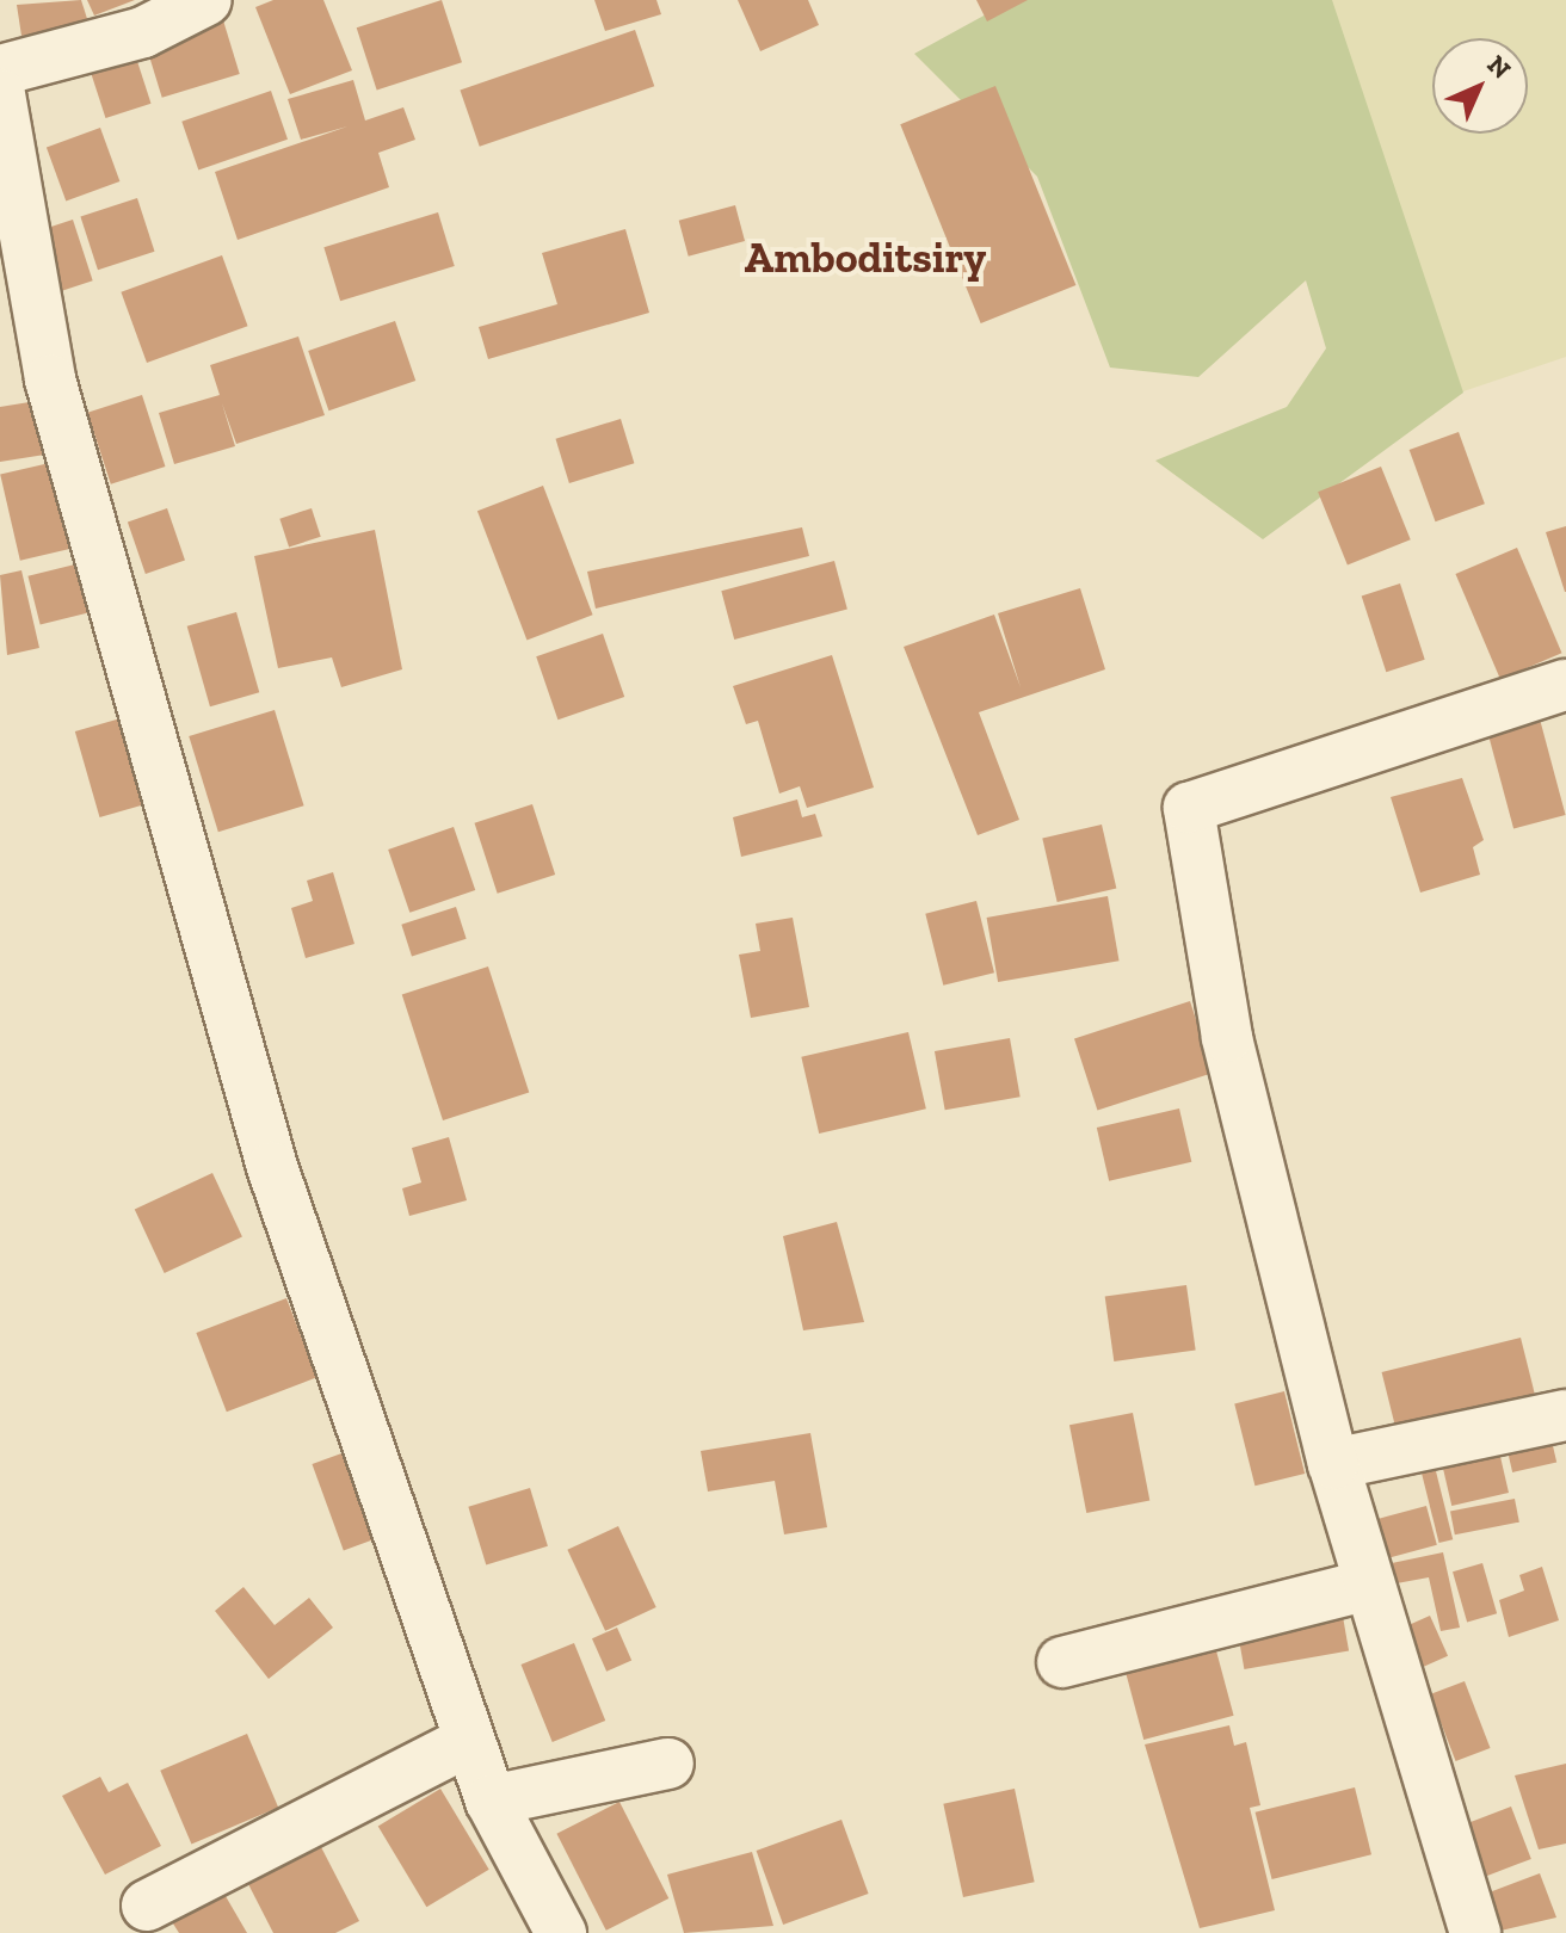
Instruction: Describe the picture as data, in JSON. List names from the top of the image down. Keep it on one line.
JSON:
{"districts":["Amboditsiry"],"north":"top right"}
